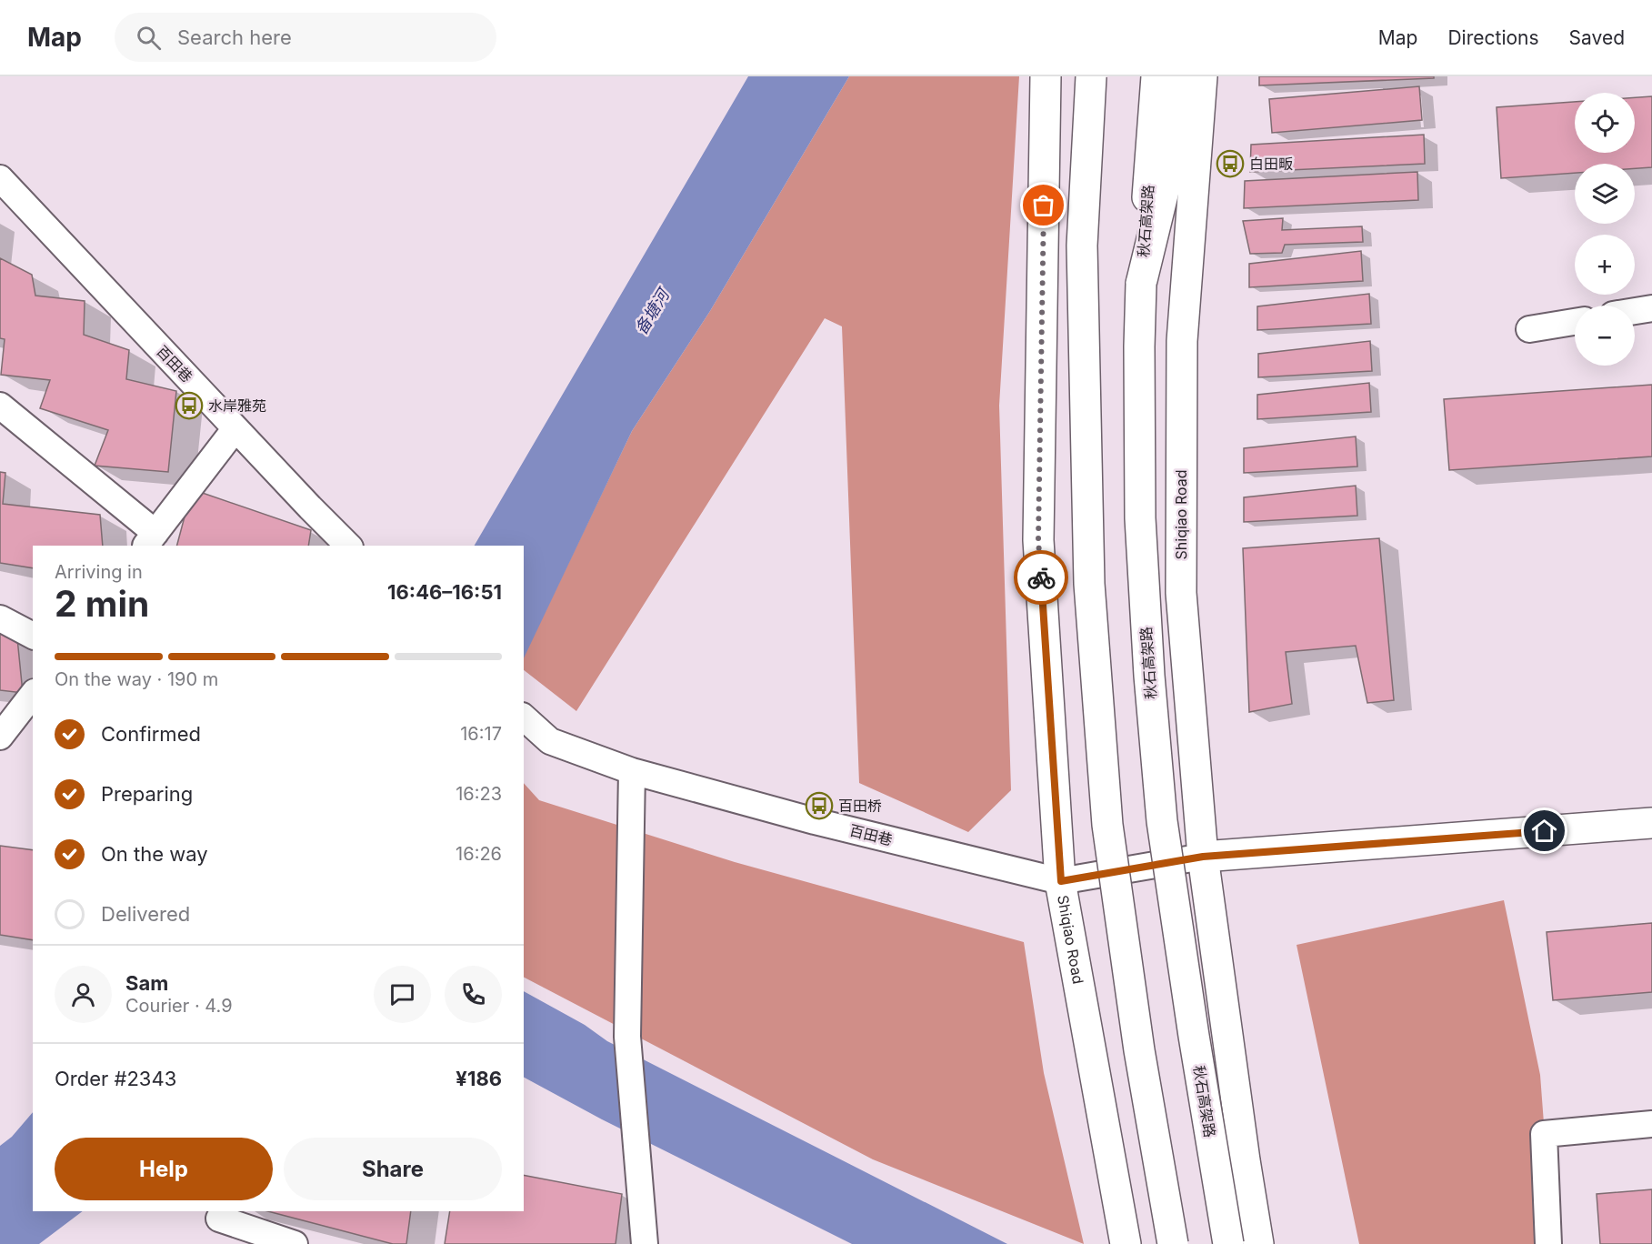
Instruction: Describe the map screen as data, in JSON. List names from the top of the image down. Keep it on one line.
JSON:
{"streets":{"main road":["秋石高架路","Shiqiao Road"],"street":["百田巷"]},"crossings":[["百田巷","Shiqiao Road"]],"water":["备塘河"],"places":{"bus stop":["白田畈","水岸雅苑","百田桥"]},"page":{"header":"Map","search":"Search here","nav":["Map","Directions","Saved"],"map_buttons":["+","−"],"heading":["2 min","Arriving in","16:46–16:51"],"panel":["Sam","Courier · 4.9","Order #2343","¥186"],"bar":"On the way · 190 m","list":[["Confirmed","16:17"],["Preparing","16:23"],["On the way","16:26"],"Delivered"],"buttons":["Help","Share"]}}
